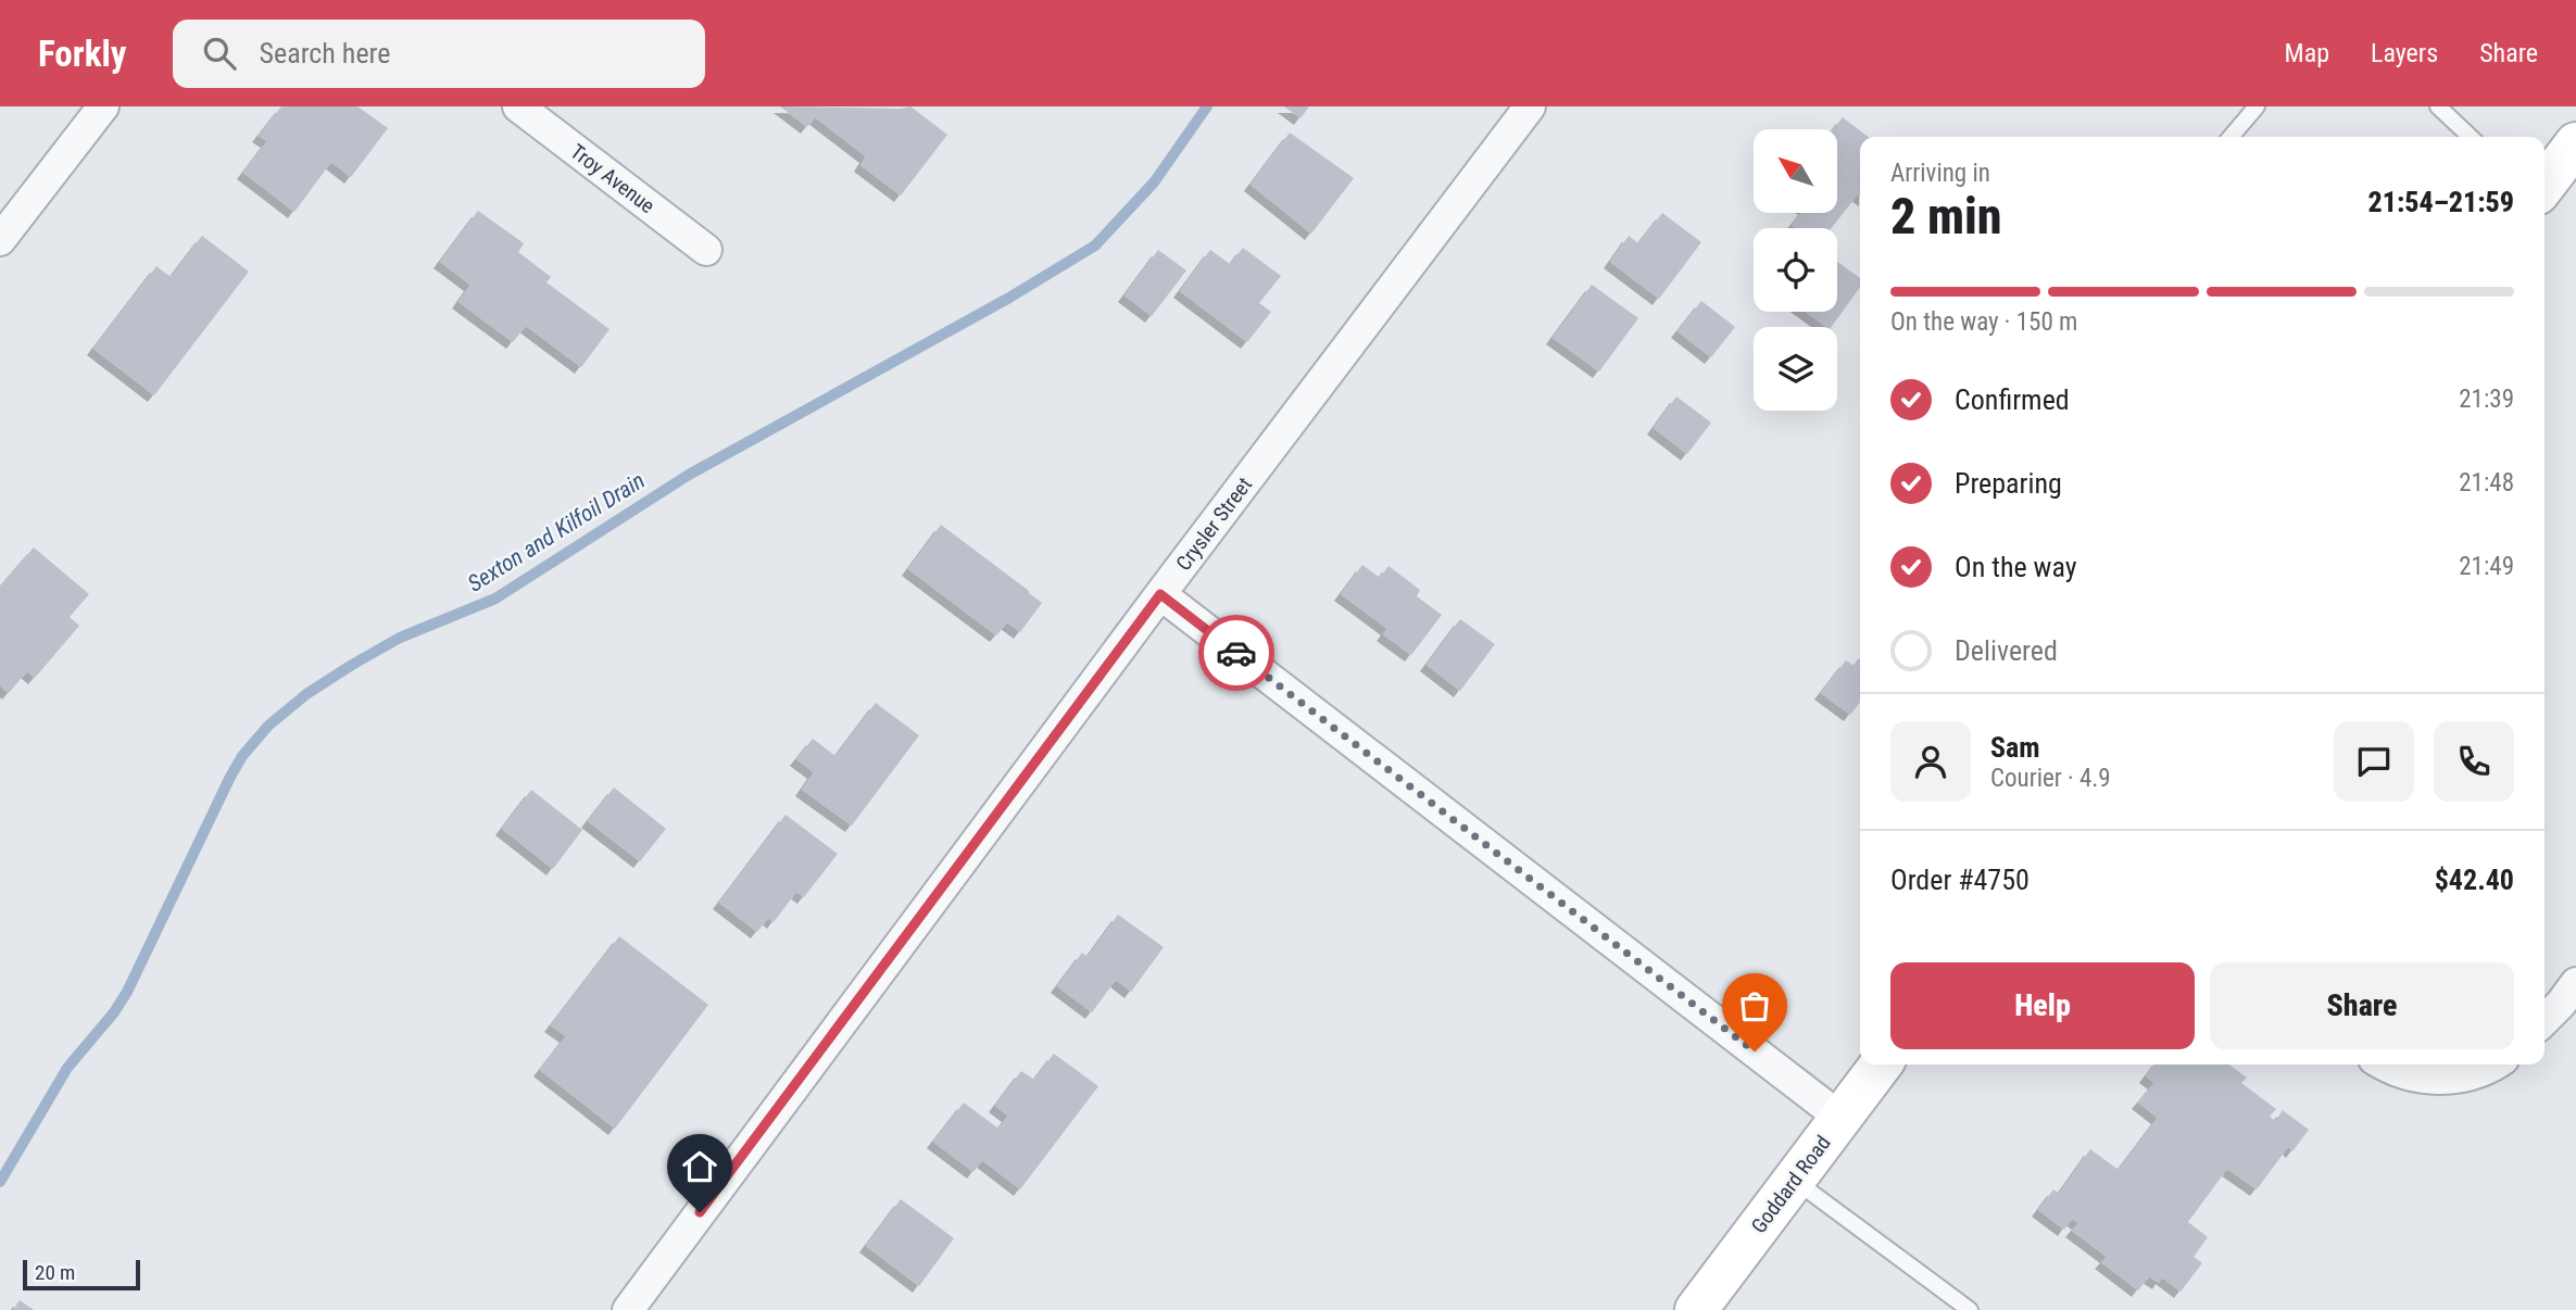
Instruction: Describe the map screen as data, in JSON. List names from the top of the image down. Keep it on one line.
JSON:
{"streets":{"main road":["Goddard Road"],"street":["Troy Avenue","Crysler Street"]},"water":["Sexton and Kilfoil Drain"],"scale_bar":"20 m","north":"top left","page":{"header":"Forkly","search":"Search here","nav":["Map","Layers","Share"],"heading":["2 min","Arriving in","21:54–21:59"],"panel":["Sam","Courier · 4.9","Order #4750","$42.40"],"bar":"On the way · 150 m","list":[["Confirmed","21:39"],["Preparing","21:48"],["On the way","21:49"],"Delivered"],"buttons":["Help","Share"],"scale":"20 m"}}
